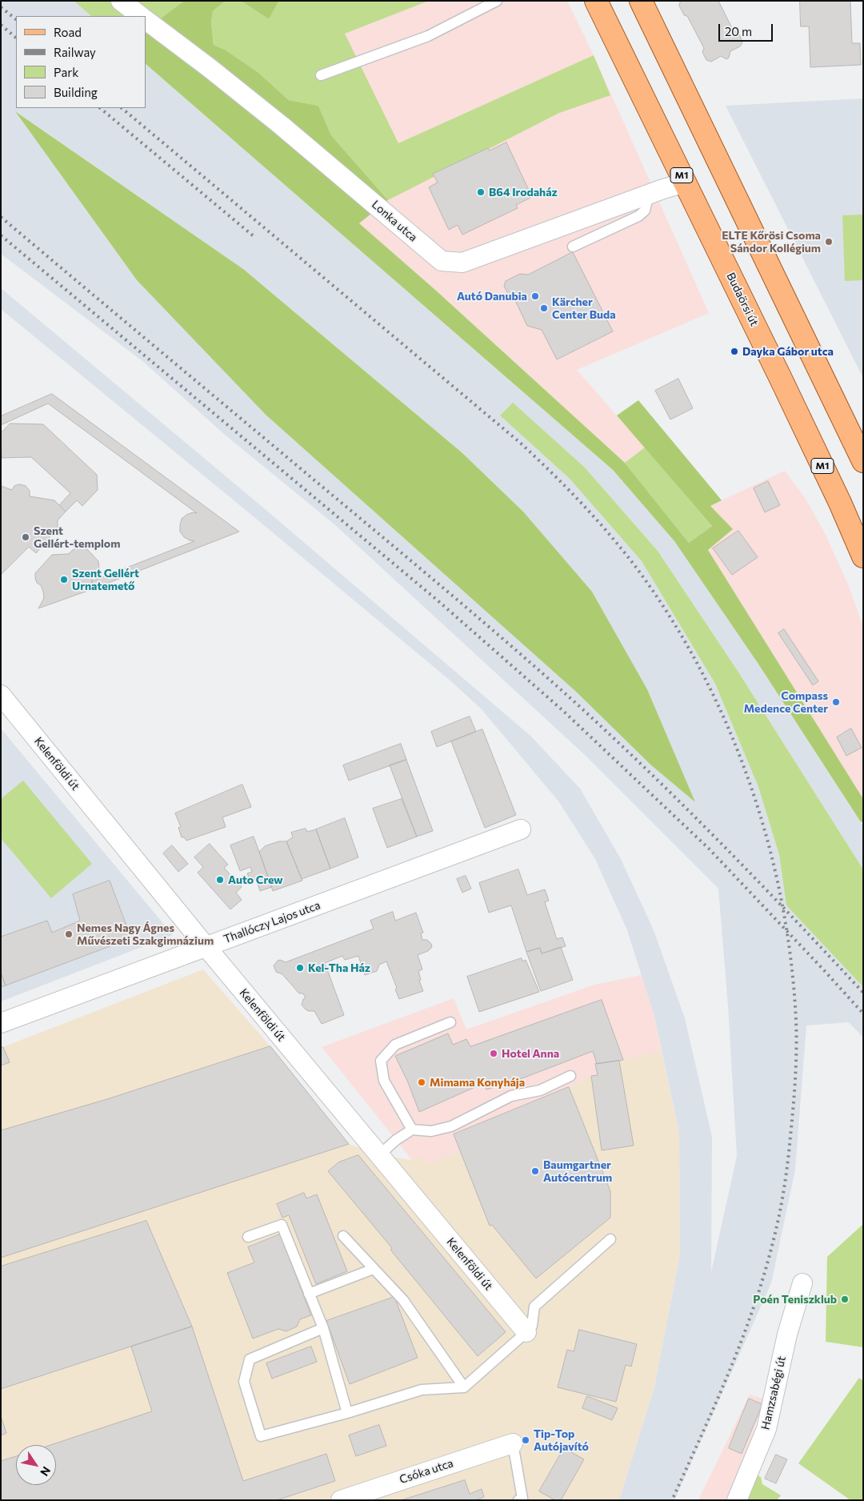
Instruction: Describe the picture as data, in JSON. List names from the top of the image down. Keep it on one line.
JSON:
{"streets":{"main road":["M1","Budaörsi út"],"street":["Lonka utca","Kelenföldi út","Thallóczy Lajos utca","Hamzsabégi út","Csóka utca"]},"crossings":[["Lonka utca","Budaörsi út"],["Kelenföldi út","Thallóczy Lajos utca"]],"places":["B64 Irodaház","ELTE Kőrösi Csoma Sándor Kollégium","Autó Danubia","Kärcher Center Buda","Dayka Gábor utca","Szent Gellért-templom","Szent Gellért Urnatemető","Compass Medence Center","Auto Crew","Nemes Nagy Ágnes Művészeti Szakgimnázium","Kel-Tha Ház","Hotel Anna","Mimama Konyhája","Baumgartner Autócentrum","Poén Teniszklub","Tip-Top Autójavító"],"legend":["Road","Railway","Park","Building"],"scale_bar":"20 m","north":"bottom right"}
